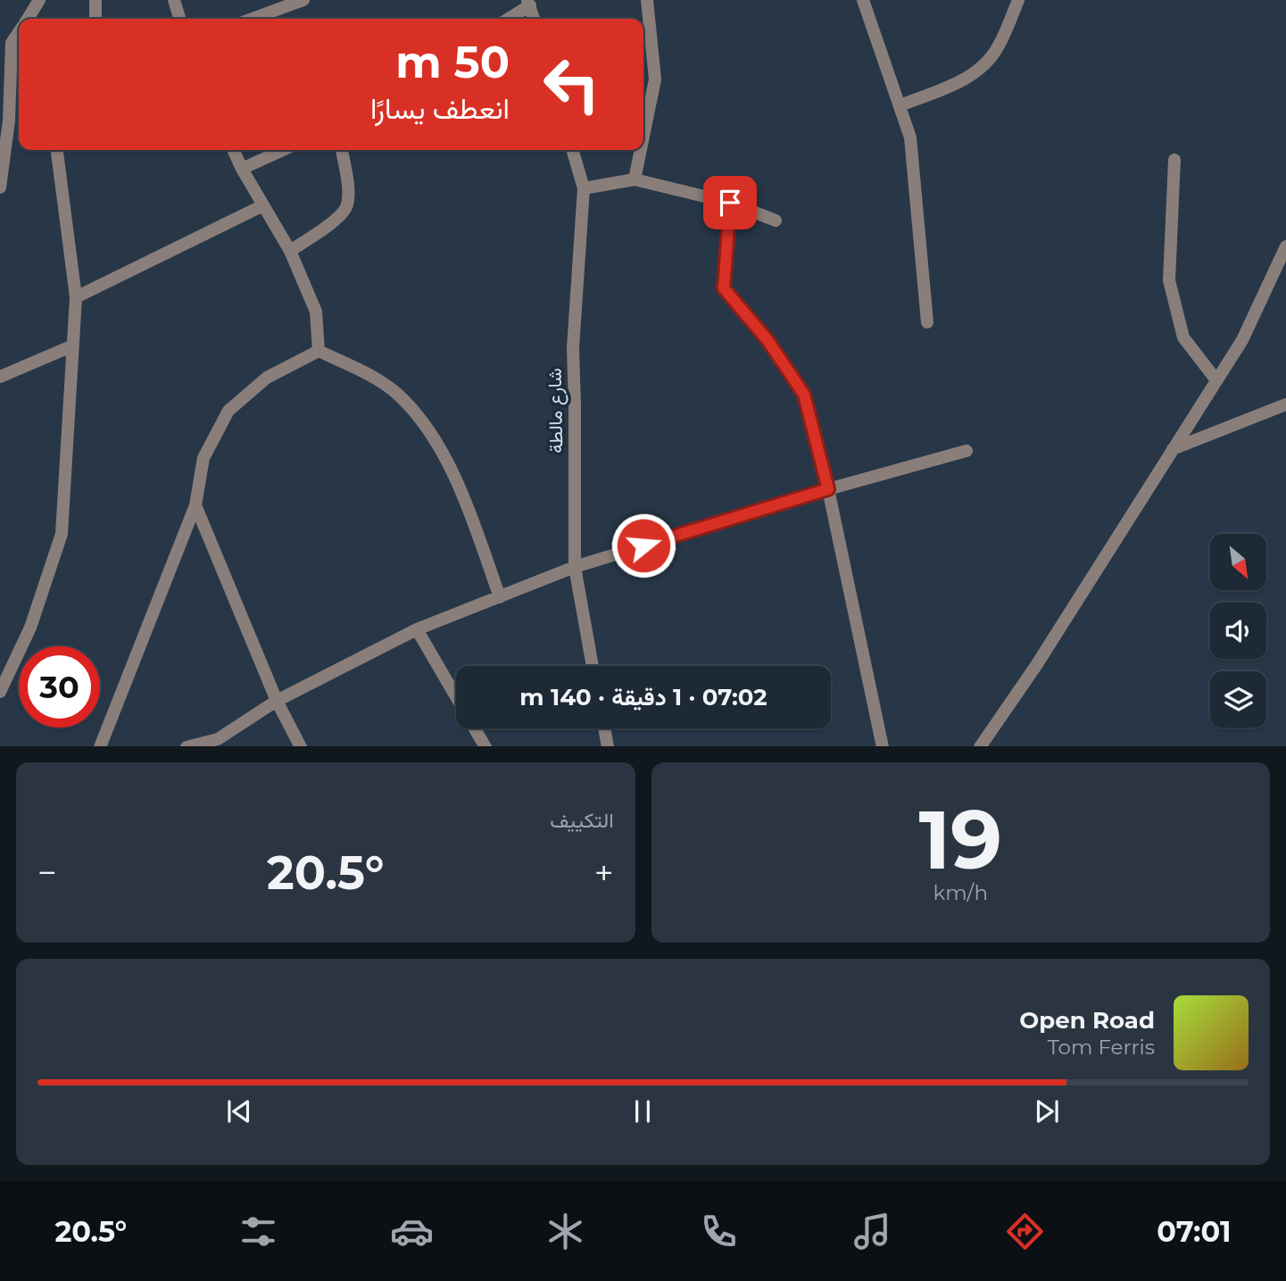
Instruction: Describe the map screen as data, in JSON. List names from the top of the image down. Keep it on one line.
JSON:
{"streets":{"street":["شارع مالطة"]},"north":"bottom right","page":{"turn":["50 m","انعطف يسارًا"],"limit":"30","trip":"07:02 · 1 دقيقة · 140 m","tile":[["19","km/h"],"التكييف"],"heat":["−","20.5°","+"],"song":["Open Road","Tom Ferris"],"tabs":["07:01","20.5°"]}}
